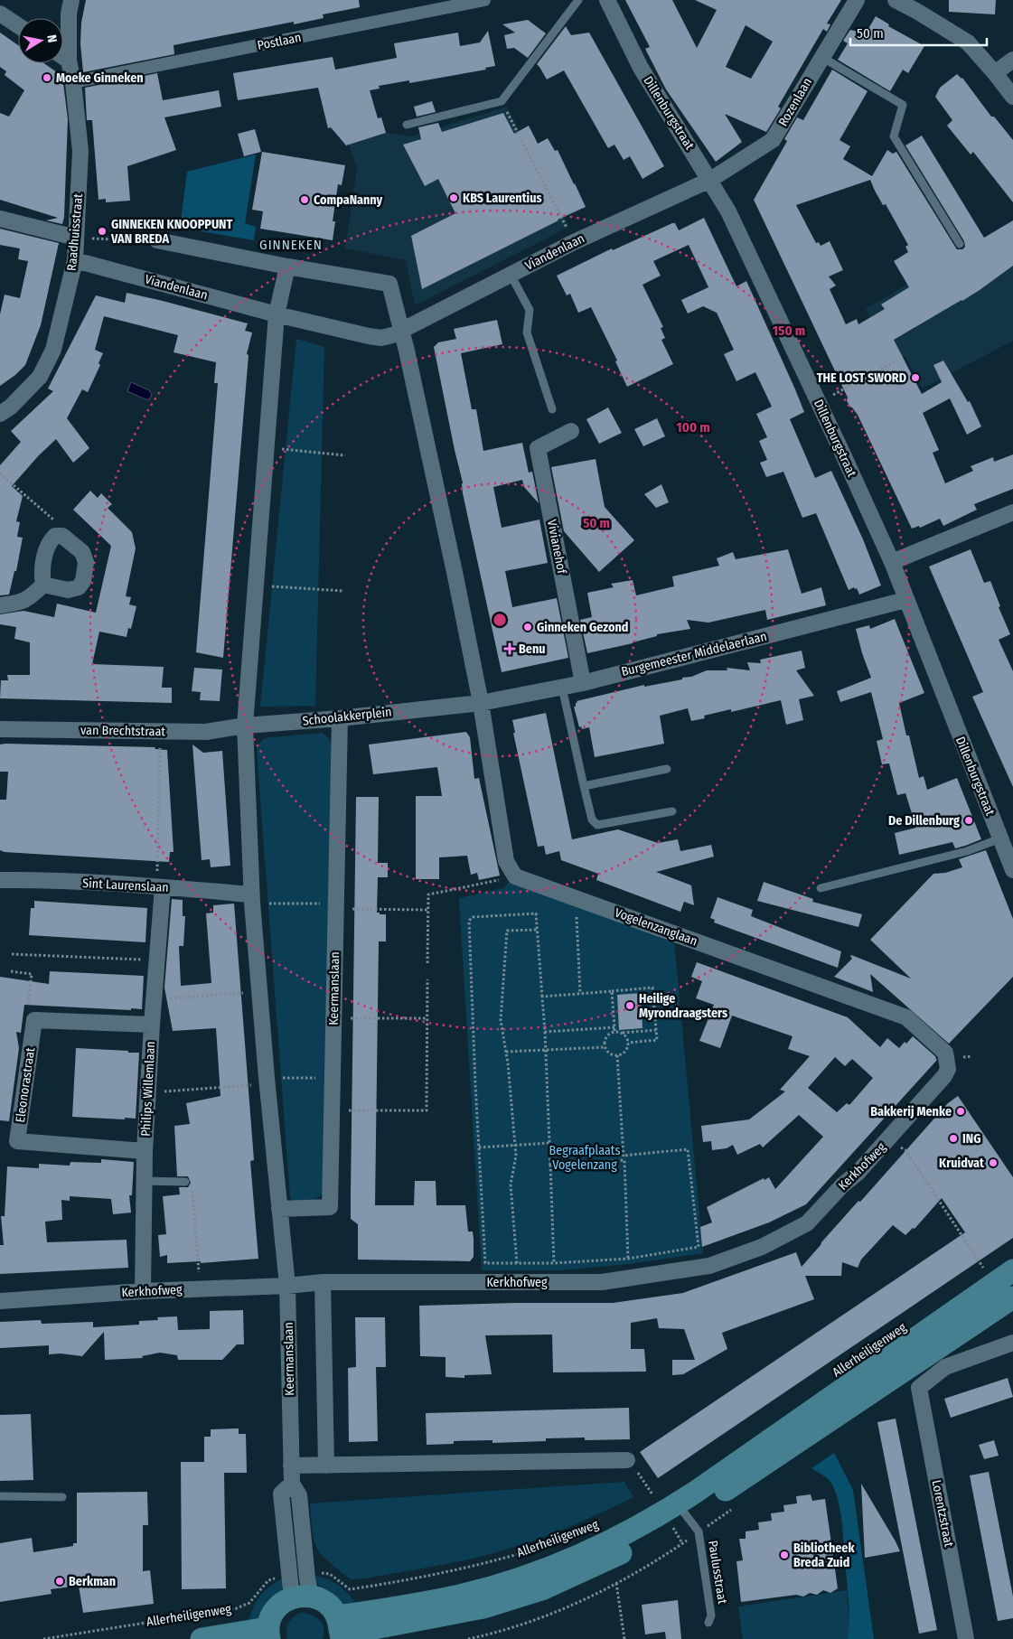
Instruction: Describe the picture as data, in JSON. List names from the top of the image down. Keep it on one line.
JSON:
{"streets":{"main road":["Allerheiligenweg"],"street":["Postlaan","Rozenlaan","Dillenburgstraat","Raadhuisstraat","Viandenlaan","Vivianehof","Burgemeester Middelaerlaan","Schoolakkerplein","van Brechtstraat","Sint Laurenslaan","Vogelenzanglaan","Keermanslaan","Eleonorastraat","Philips Willemlaan","Kerkhofweg","Lorentzstraat"],"lane":["Paulusstraat"]},"crossings":[["Postlaan","Raadhuisstraat"],["Rozenlaan","Dillenburgstraat"],["Rozenlaan","Viandenlaan"],["Dillenburgstraat","Viandenlaan"],["Dillenburgstraat","Burgemeester Middelaerlaan"],["Raadhuisstraat","Viandenlaan"],["Vivianehof","Burgemeester Middelaerlaan"],["Burgemeester Middelaerlaan","Schoolakkerplein"],["Schoolakkerplein","van Brechtstraat"],["Schoolakkerplein","Keermanslaan"],["van Brechtstraat","Keermanslaan"],["Sint Laurenslaan","Keermanslaan"],["Sint Laurenslaan","Philips Willemlaan"],["Vogelenzanglaan","Kerkhofweg"],["Keermanslaan","Kerkhofweg"],["Keermanslaan","Allerheiligenweg"],["Eleonorastraat","Philips Willemlaan"],["Philips Willemlaan","Kerkhofweg"],["Allerheiligenweg","Paulusstraat"]],"districts":["GINNEKEN"],"parks":["Begraafplaats Vogelenzang"],"places":{"other":["Moeke Ginneken","KBS Laurentius","CompaNanny","GINNEKEN KNOOPPUNT VAN BREDA","THE LOST SWORD","Ginneken Gezond","De Dillenburg","Heilige Myrondraagsters","Bakkerij Menke","ING","Kruidvat","Bibliotheek Breda Zuid","Berkman"],"health":["Benu"]},"scale_bar":"50 m","north":"right","rings":["150 m","100 m","50 m"]}
